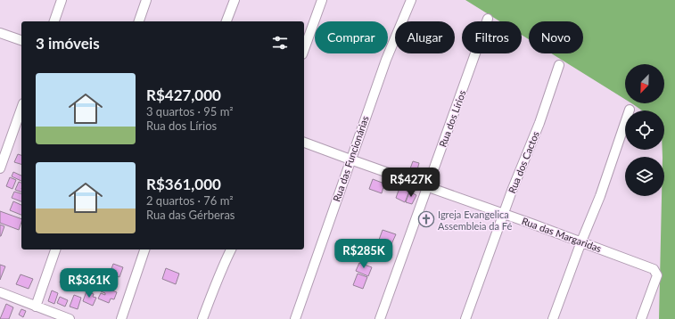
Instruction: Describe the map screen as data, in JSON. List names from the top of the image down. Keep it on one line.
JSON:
{"streets":{"street":["Rua dos Lírios","Rua das Funcionárias","Rua dos Cactos","Rua das Margaridas"]},"crossings":[["Rua dos Lírios","Rua das Margaridas"],["Rua das Funcionárias","Rua das Margaridas"],["Rua dos Cactos","Rua das Margaridas"]],"places":{"church":["Igreja Evangelica Assembleia da Fé"]},"north":"bottom left","page":{"chip":["Comprar","Alugar","Filtros","Novo"],"heading":"3 imóveis","list":[{"name":"R$427,000","note":"3 quartos · 95 m² · Rua dos Lírios"},{"name":"R$361,000","note":"2 quartos · 76 m² · Rua das Gérberas"}],"price":["R$427K","R$285K","R$361K"]}}
